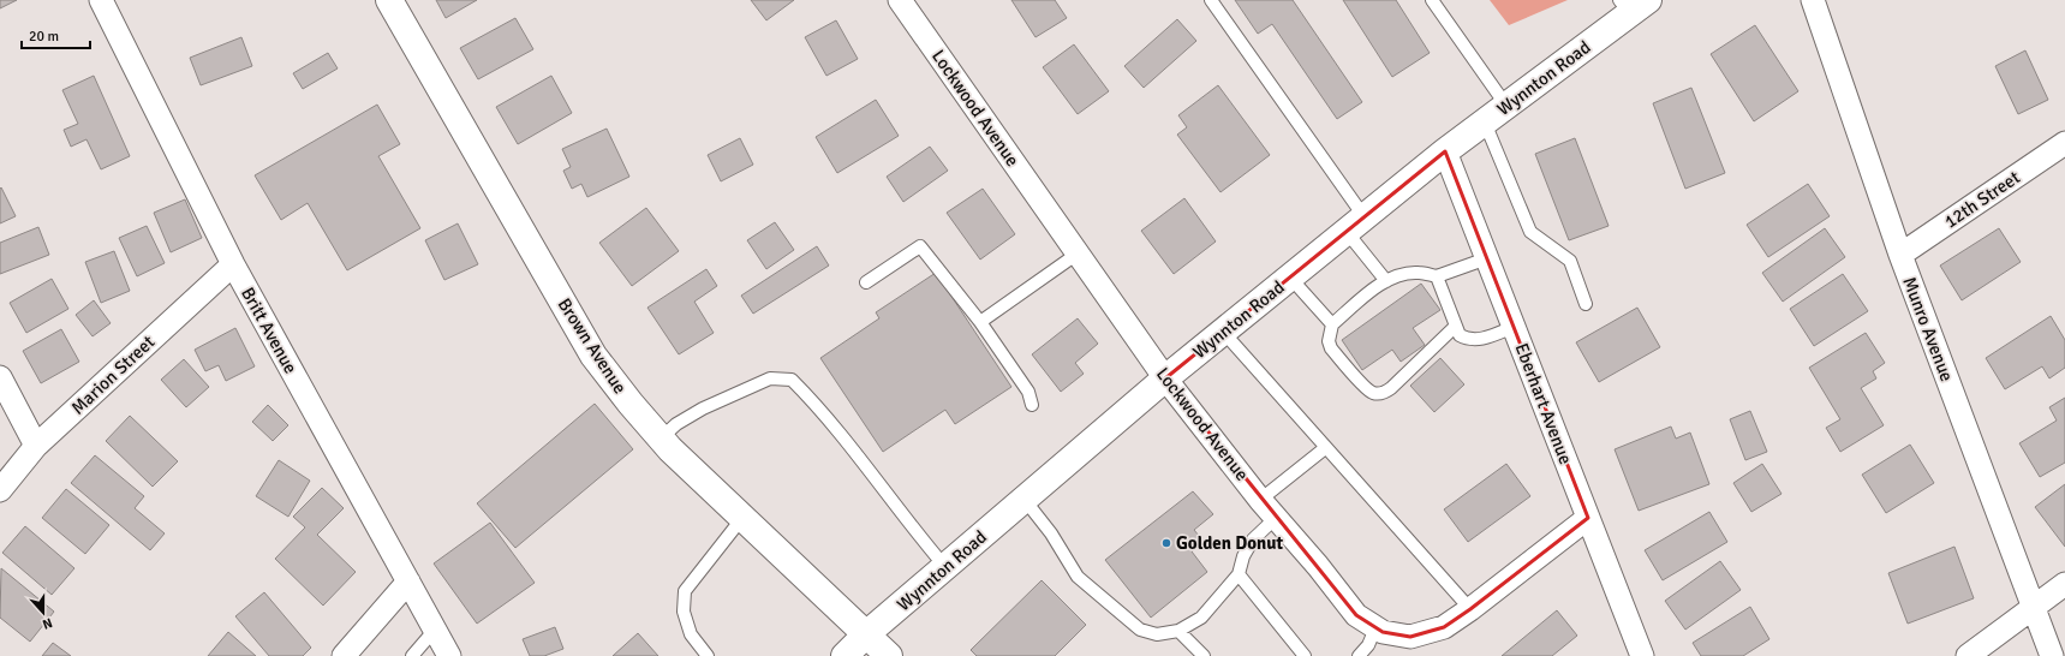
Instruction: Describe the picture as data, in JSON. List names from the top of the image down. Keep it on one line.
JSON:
{"streets":{"main road":["Wynnton Road","Brown Avenue"],"street":["Lockwood Avenue","12th Street","Munro Avenue","Britt Avenue","Marion Street","Eberhart Avenue"]},"crossings":[["Wynnton Road","Lockwood Avenue"],["Wynnton Road","Brown Avenue"],["Wynnton Road","Eberhart Avenue"],["Lockwood Avenue","Eberhart Avenue"],["12th Street","Munro Avenue"],["Britt Avenue","Marion Street"]],"places":["Golden Donut"],"scale_bar":"20 m","north":"bottom"}
